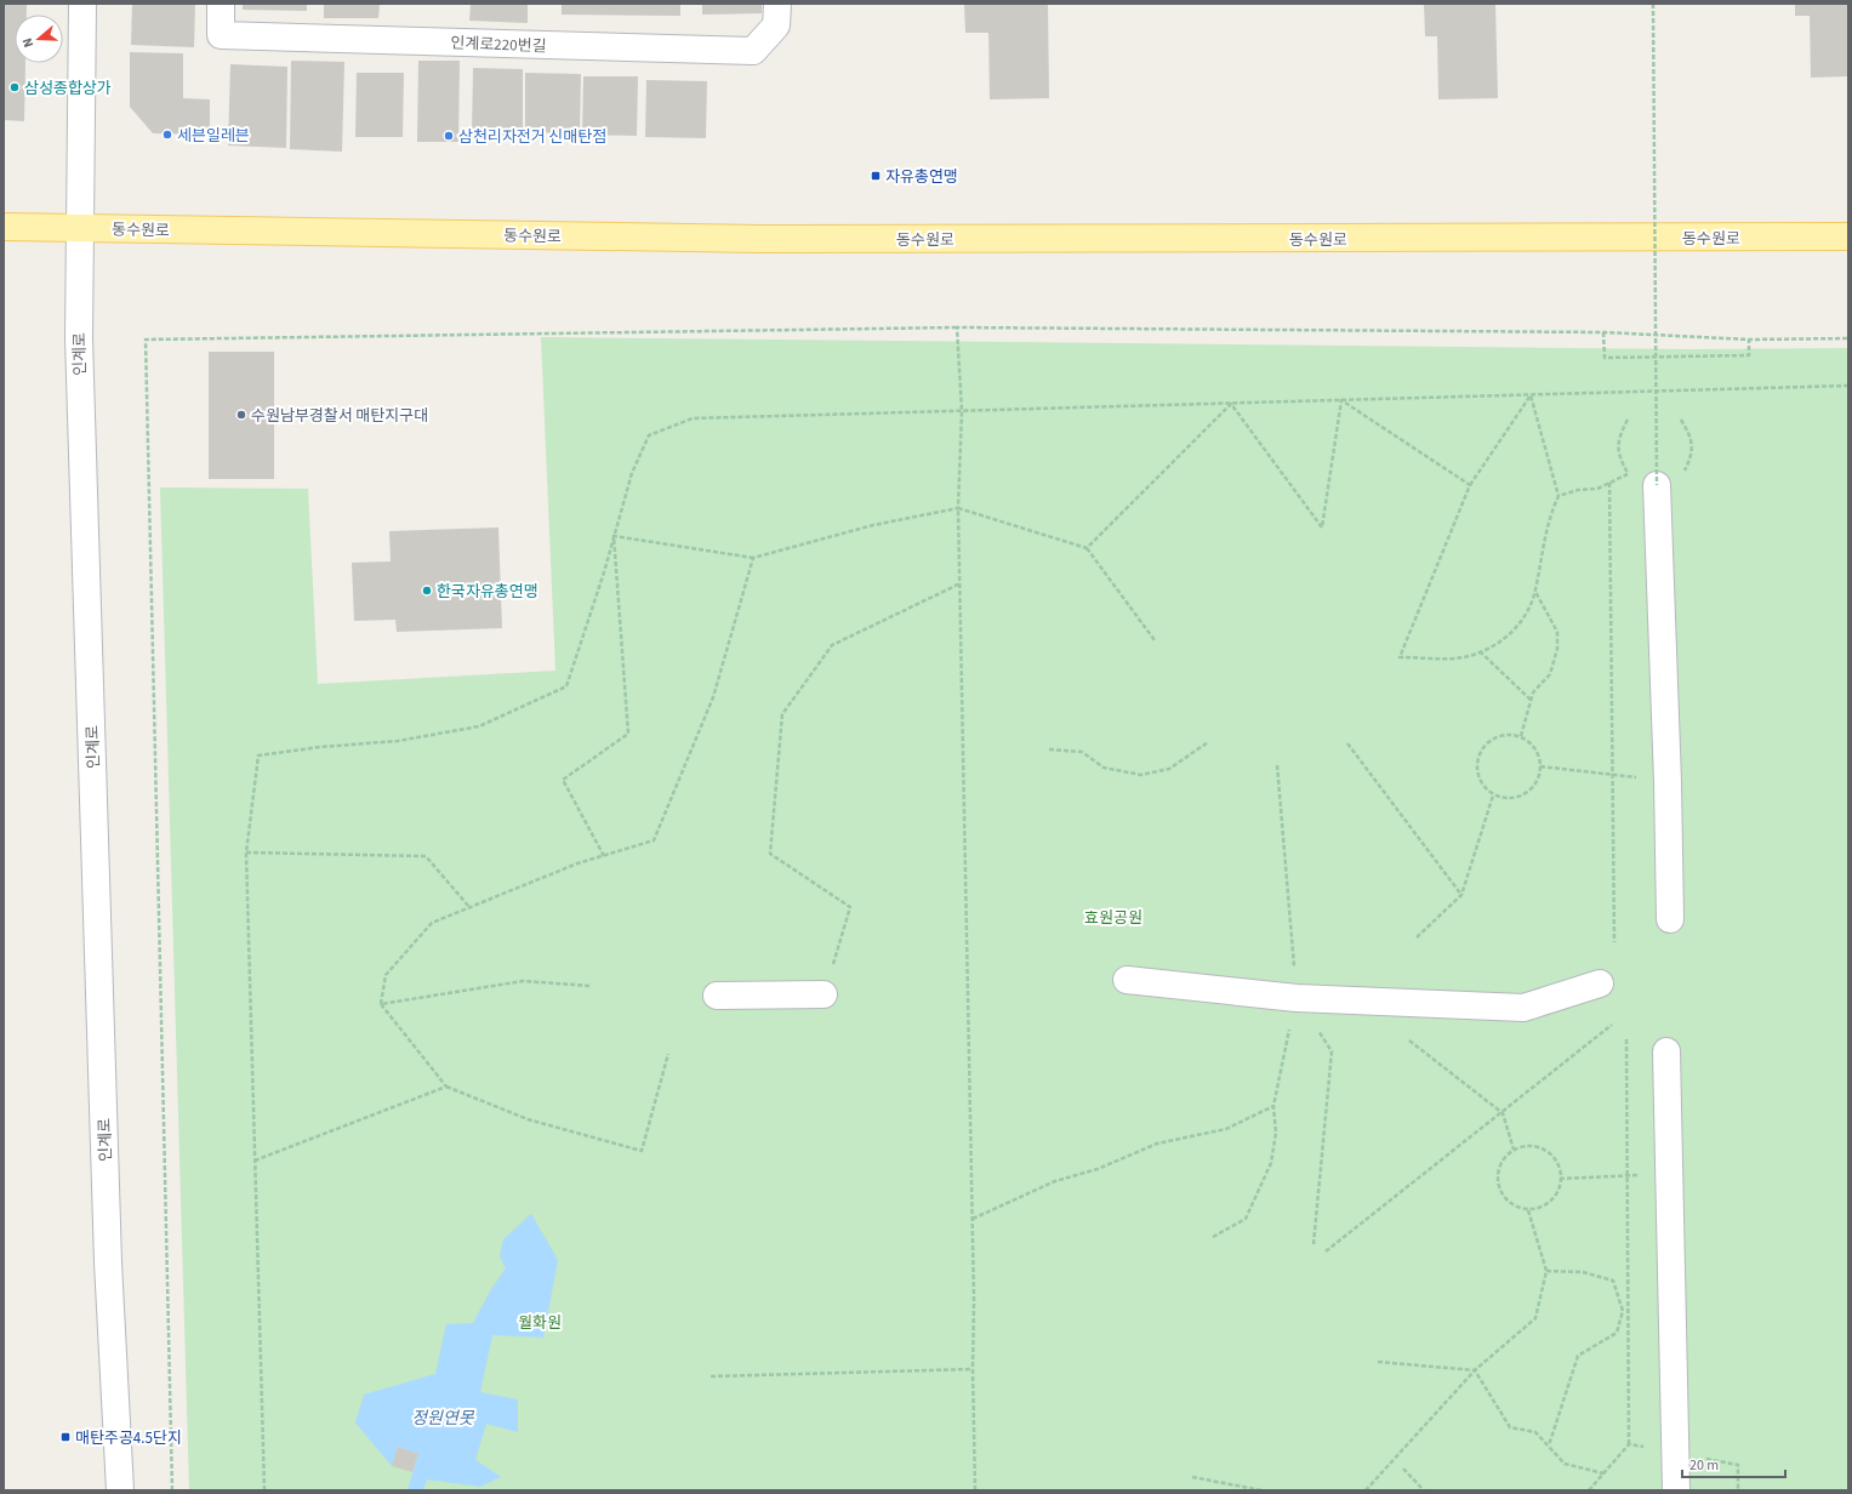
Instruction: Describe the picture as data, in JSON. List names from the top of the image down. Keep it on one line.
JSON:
{"streets":{"main road":["동수원로"],"street":["인계로220번길","인계로"]},"crossings":[["동수원로","인계로"]],"water":["정원연못"],"parks":["효원공원","월화원"],"places":{"other":["삼성종합상가","세븐일레븐","삼천리자전거 신매탄점","수원남부경찰서 매탄지구대","한국자유총연맹"],"transit":["자유총연맹","매탄주공4.5단지"]},"scale_bar":"20 m","north":"left"}
